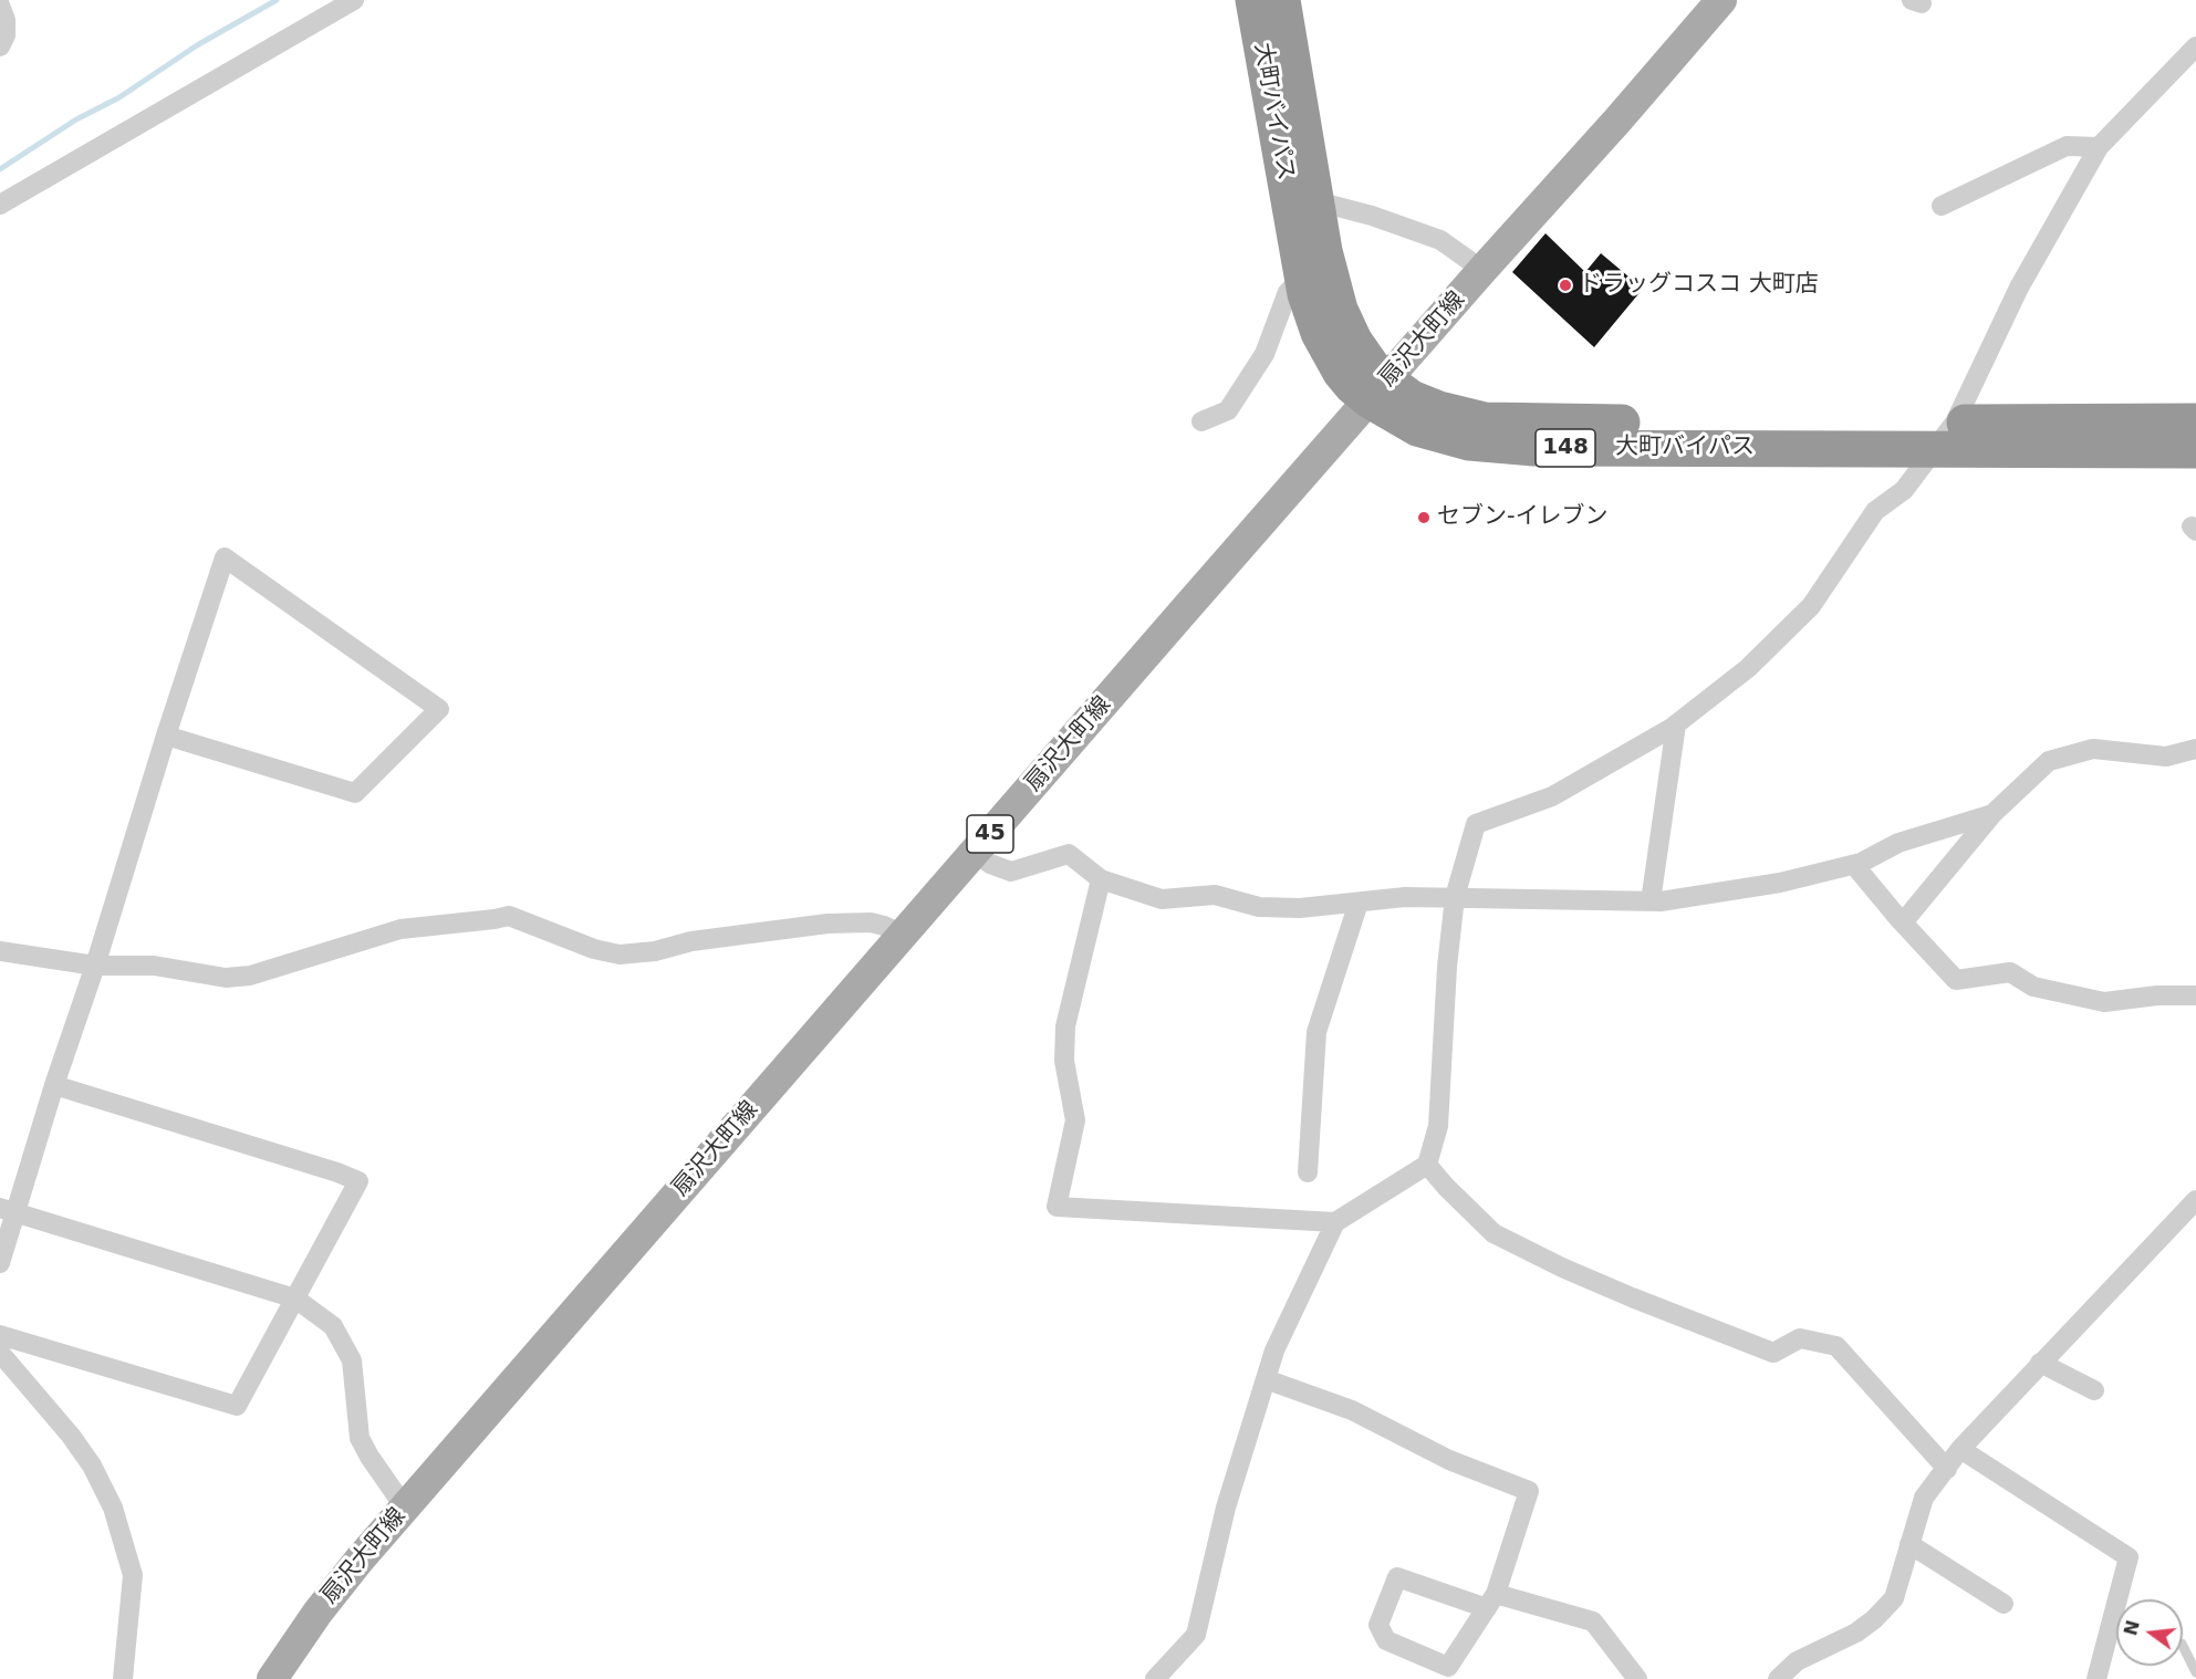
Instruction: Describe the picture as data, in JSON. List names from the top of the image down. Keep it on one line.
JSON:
{"streets":{"highway":["大町バイパス","148"],"main road":["扇沢大町線","45"]},"crossings":[["大町バイパス","扇沢大町線"]],"places":["ドラッグコスコ 大町店","セブン-イレブン"],"north":"left"}
